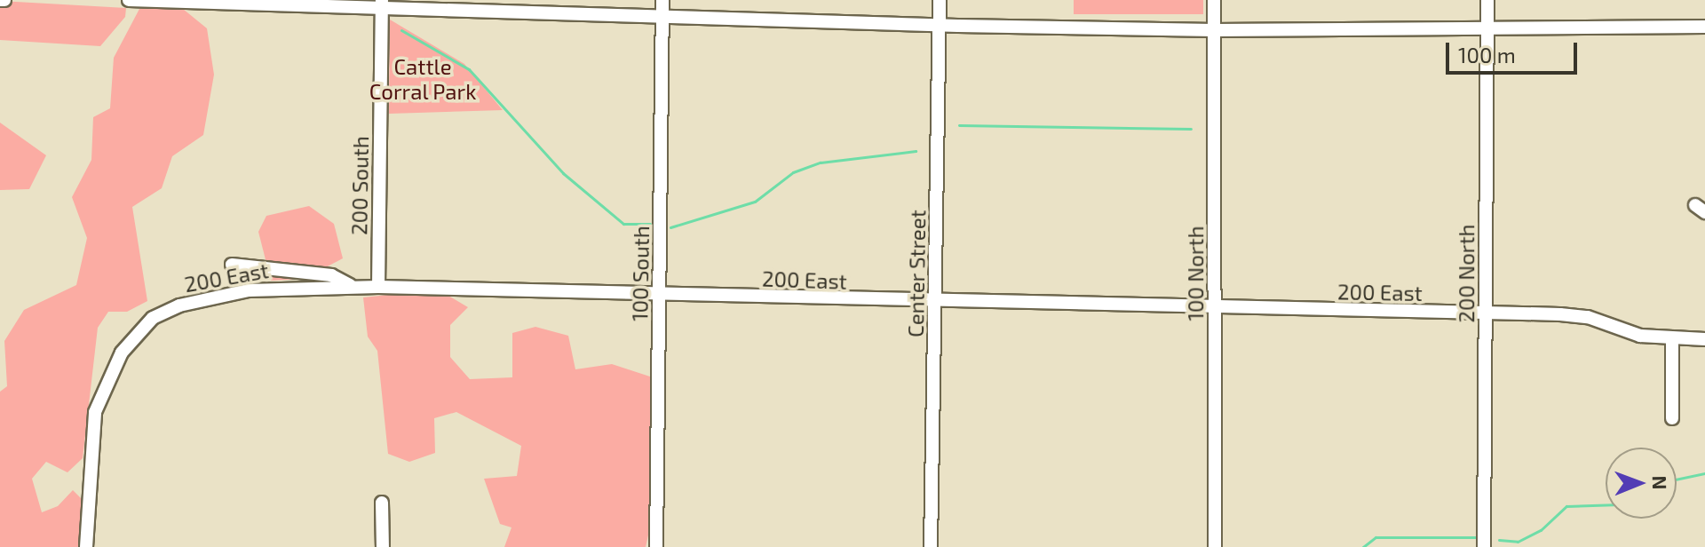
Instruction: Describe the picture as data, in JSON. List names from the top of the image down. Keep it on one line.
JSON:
{"streets":{"street":["200 South","100 South","Center Street","100 North","200 North","200 East"]},"crossings":[["200 South","200 East"],["100 South","200 East"],["Center Street","200 East"],["100 North","200 East"],["200 North","200 East"]],"parks":["Cattle Corral Park"],"scale_bar":"100 m","north":"right"}
